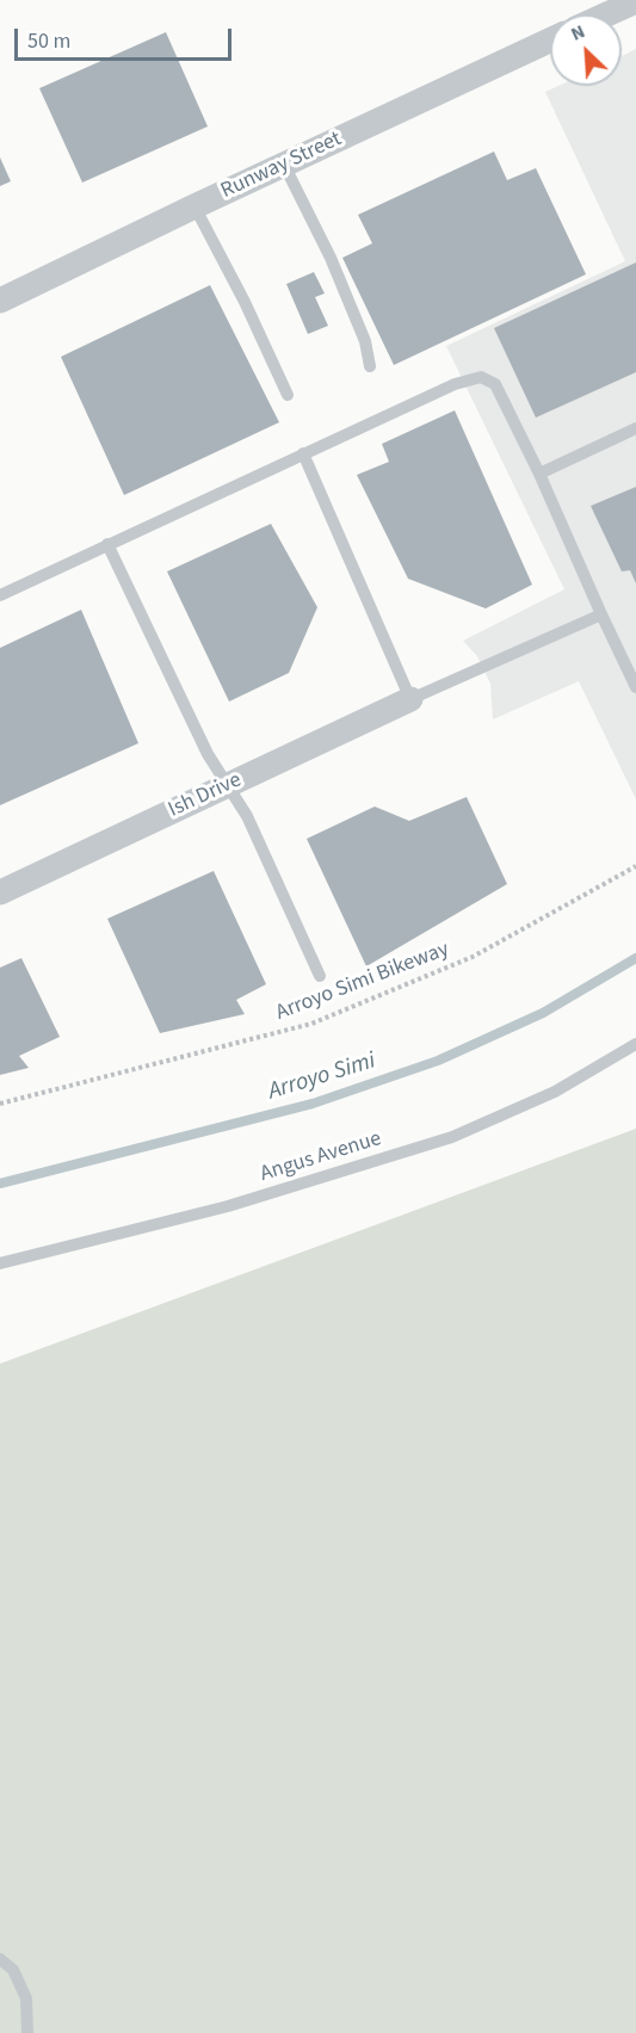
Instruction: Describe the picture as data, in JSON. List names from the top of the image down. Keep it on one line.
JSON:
{"streets":{"street":["Runway Street","Ish Drive"],"lane":["Angus Avenue"],"path":["Arroyo Simi Bikeway"]},"water":["Arroyo Simi"],"scale_bar":"50 m","north":"top left"}
